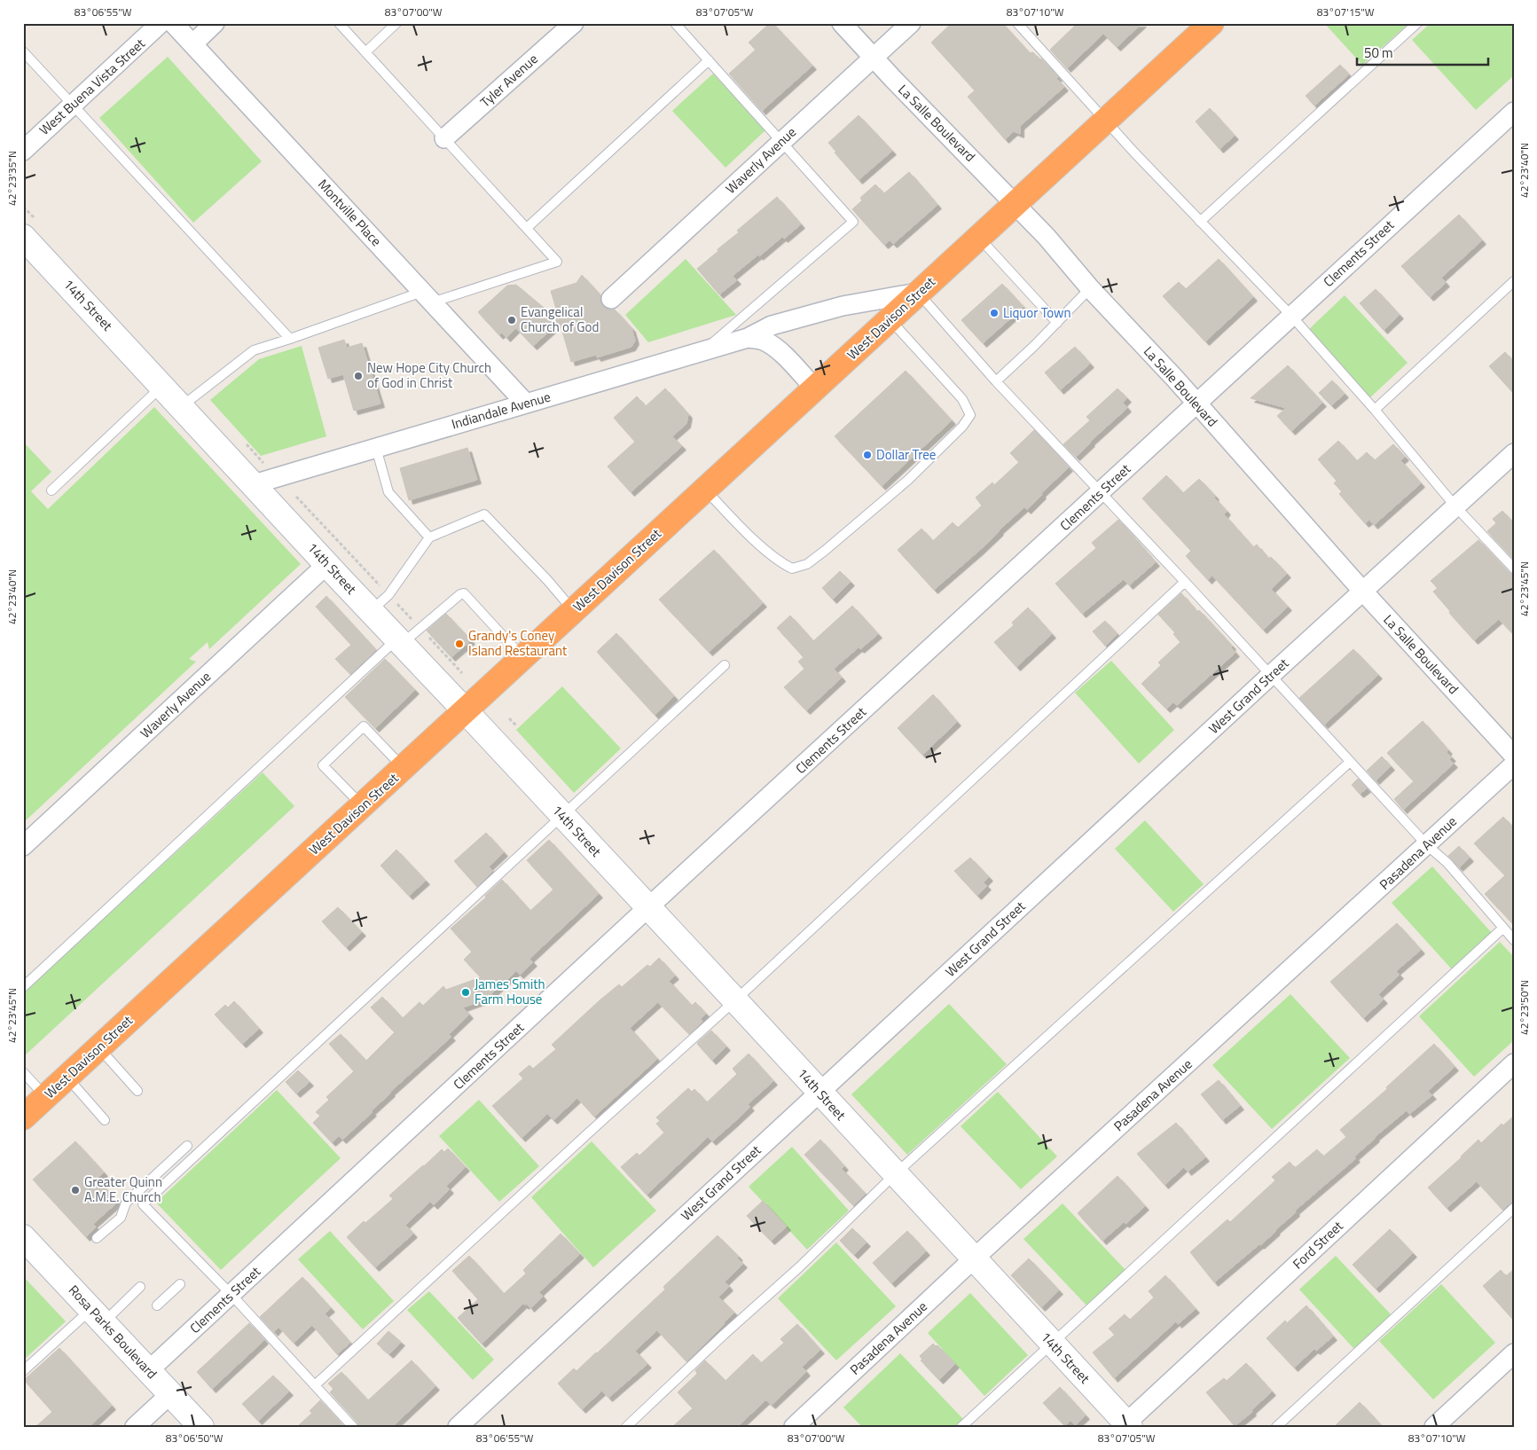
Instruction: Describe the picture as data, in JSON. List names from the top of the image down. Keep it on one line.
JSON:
{"streets":{"highway":["West Davison Street"],"street":["Tyler Avenue","West Buena Vista Street","La Salle Boulevard","Waverly Avenue","Montville Place","Clements Street","14th Street","Indiandale Avenue","West Grand Street","Pasadena Avenue","Ford Street","Rosa Parks Boulevard"]},"crossings":[["La Salle Boulevard","Waverly Avenue"],["La Salle Boulevard","Clements Street"],["La Salle Boulevard","West Davison Street"],["La Salle Boulevard","West Grand Street"],["Waverly Avenue","14th Street"],["Montville Place","Indiandale Avenue"],["Clements Street","14th Street"],["Clements Street","Rosa Parks Boulevard"],["14th Street","West Davison Street"],["14th Street","Indiandale Avenue"],["14th Street","West Grand Street"],["14th Street","Pasadena Avenue"],["14th Street","Ford Street"],["West Davison Street","Indiandale Avenue"]],"places":["Liquor Town","Evangelical Church of God","New Hope City Church of God in Christ","Dollar Tree","Grandy's Coney Island Restaurant","James Smith Farm House","Greater Quinn A.M.E. Church"],"scale_bar":"50 m","coordinates":["83°06'55\"W","83°07'00\"W","83°07'05\"W","83°07'10\"W","83°07'15\"W","42°23'40\"N","42°23'35\"N","42°23'45\"N","42°23'50\"N","83°06'50\"W"]}
